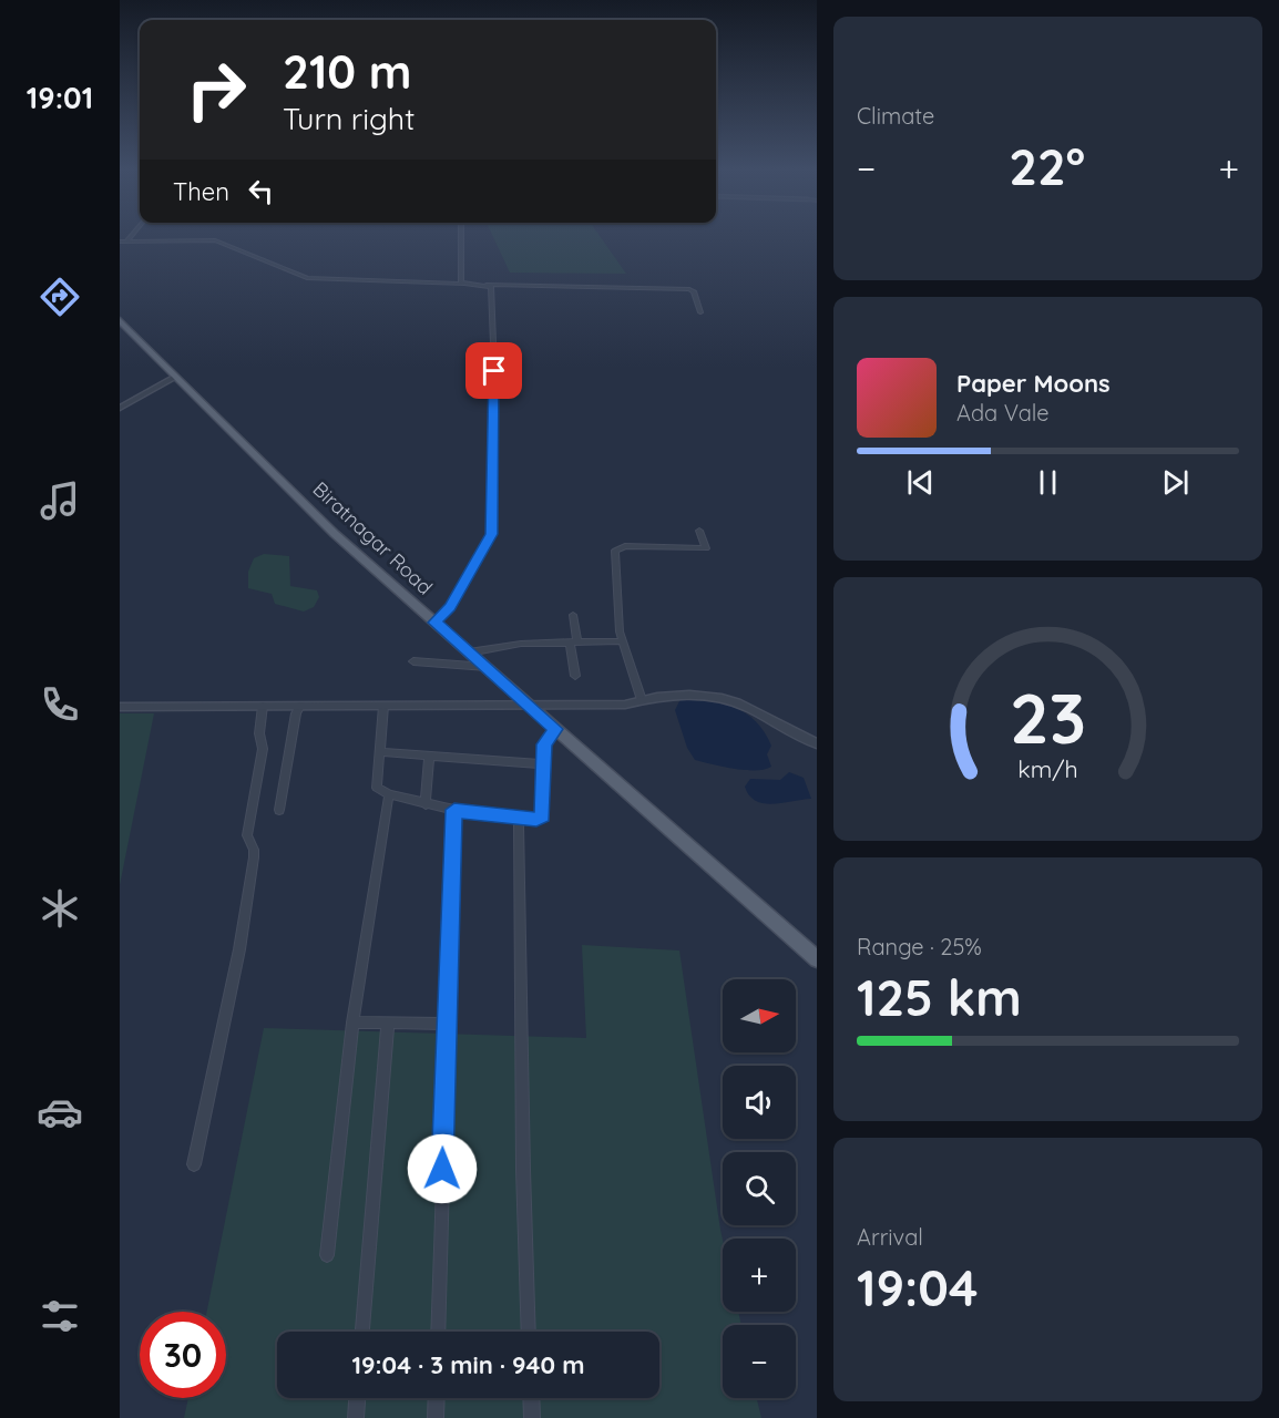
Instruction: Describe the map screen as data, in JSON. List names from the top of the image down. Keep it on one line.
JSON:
{"streets":{"main road":["Biratnagar Road"]},"north":"right","page":{"tabs":"19:01","tile":["Climate",["Range · 25%","125 km"],["Arrival","19:04"]],"turn":["210 m","Turn right"],"heat":["−","22°","+"],"then":"Then","song":["Paper Moons","Ada Vale"],"map_buttons":["+","−"],"limit":"30","trip":"19:04 · 3 min · 940 m","gauge":["23","km/h"]}}
